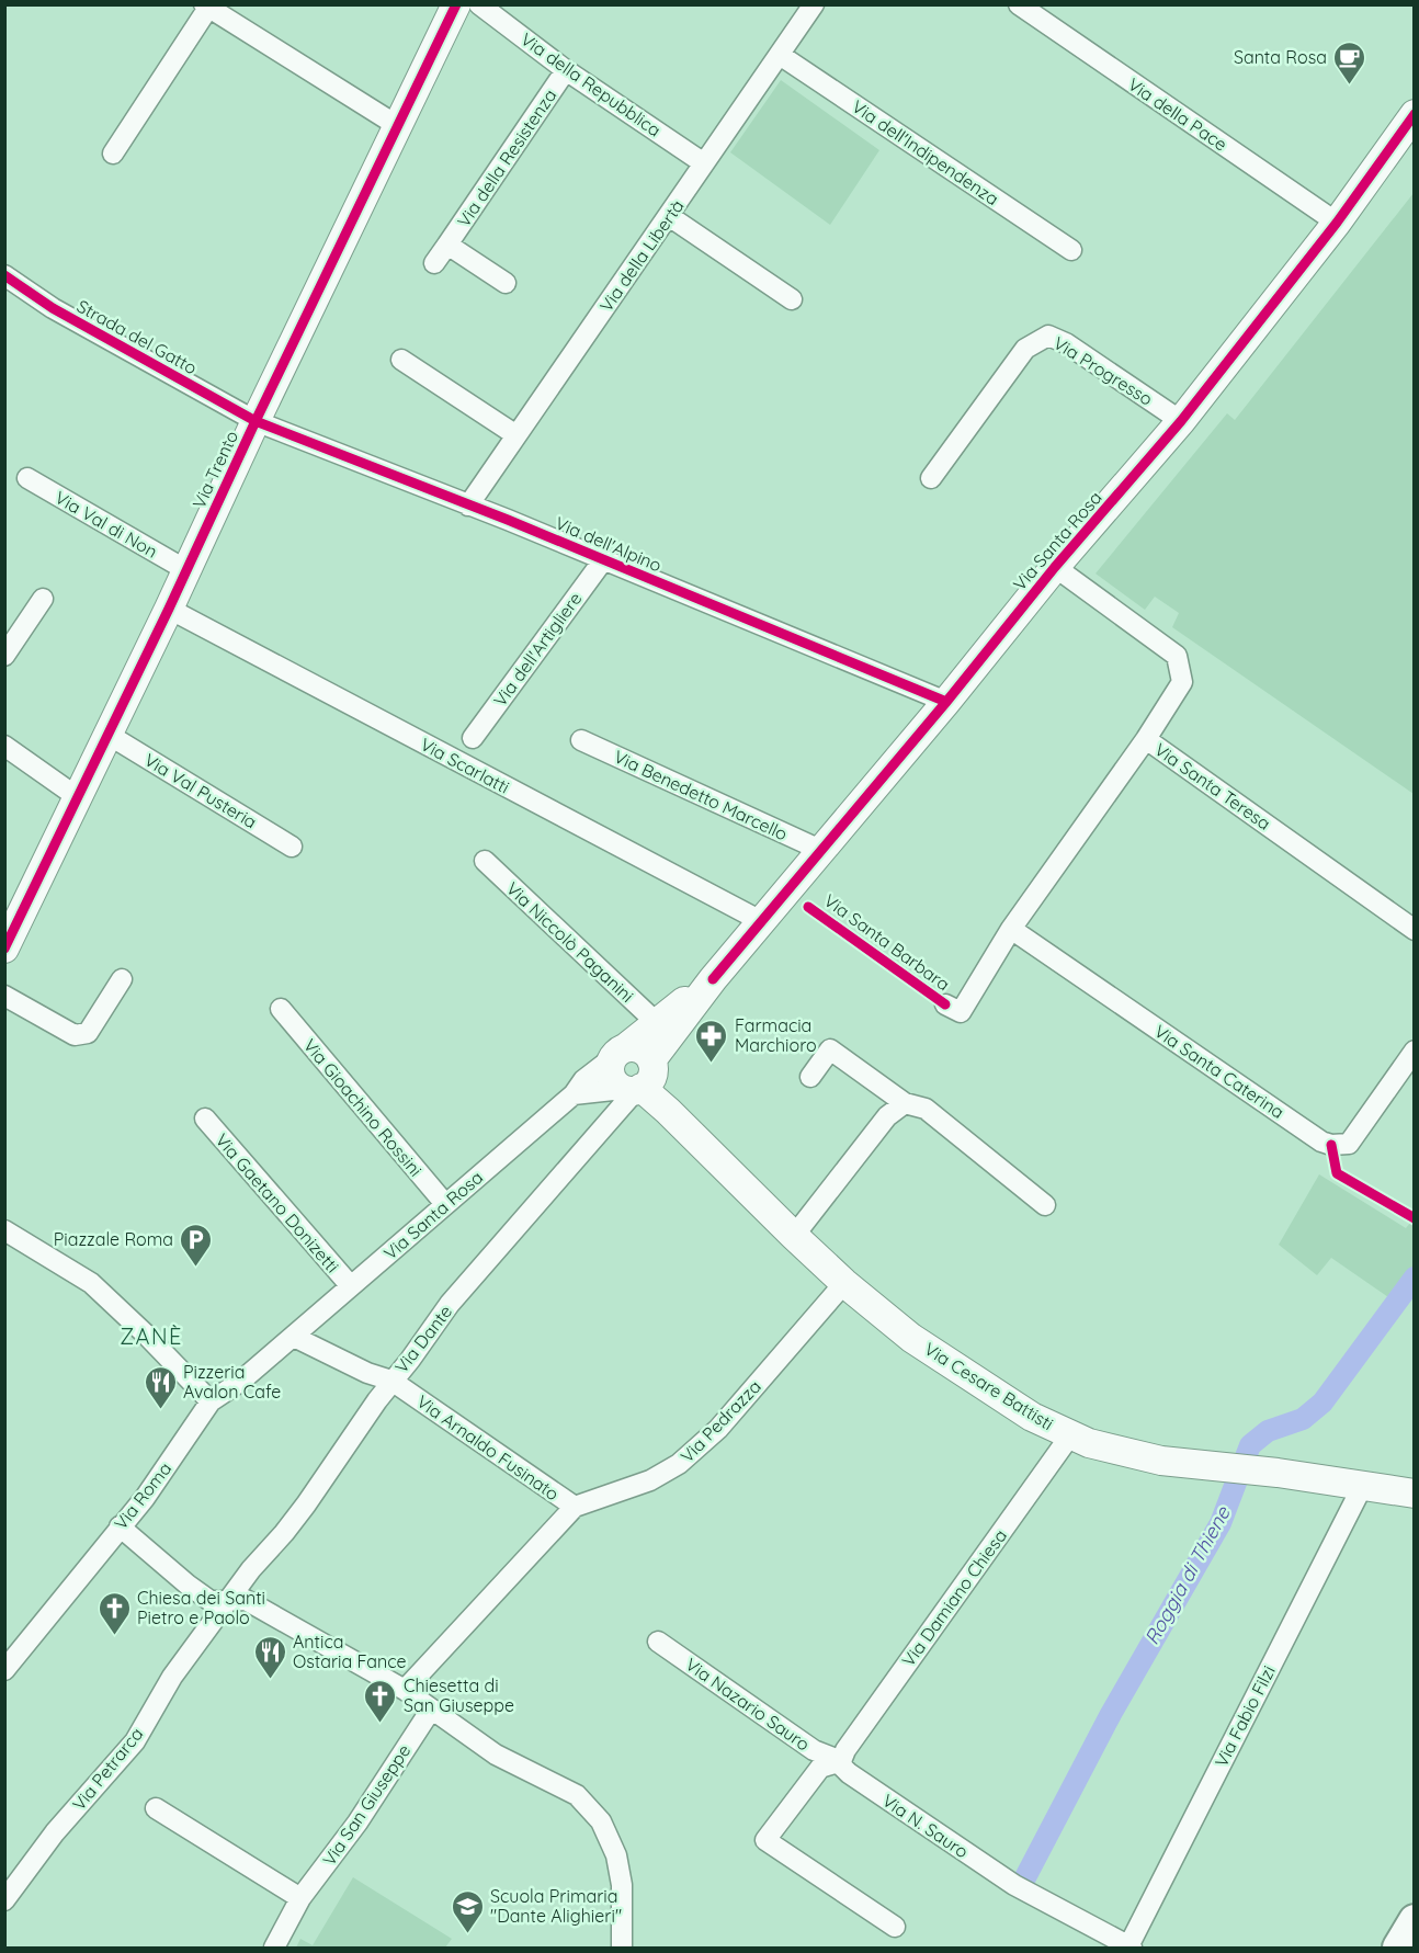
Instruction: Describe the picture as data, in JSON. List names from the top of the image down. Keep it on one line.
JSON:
{"streets":{"street":["Via della Repubblica","Via della Pace","Via dell'Indipendenza","Via della Resistenza","Via della Libertà","Strada del Gatto","Via Progresso","Via Trento","Via Val di Non","Via Santa Rosa","Via dell'Alpino","Via dell'Artigliere","Via Scarlatti","Via Santa Teresa","Via Val Pusteria","Via Benedetto Marcello","Via Niccolò Paganini","Via Santa Barbara","Via Santa Caterina","Via Gioachino Rossini","Via Gaetano Donizetti","Via Dante","Via Cesare Battisti","Via Pedrazza","Via Arnaldo Fusinato","Via Roma","Via Damiano Chiesa","Via Nazario Sauro","Via Fabio Filzi","Via Petrarca","Via San Giuseppe","Via N. Sauro"]},"crossings":[["Via della Repubblica","Via della Resistenza"],["Via della Repubblica","Via della Libertà"],["Via della Pace","Via Santa Rosa"],["Via dell'Indipendenza","Via della Libertà"],["Via della Libertà","Via dell'Alpino"],["Strada del Gatto","Via Trento"],["Strada del Gatto","Via dell'Alpino"],["Via Progresso","Via Santa Rosa"],["Via Trento","Via Val di Non"],["Via Trento","Via dell'Alpino"],["Via Trento","Via Scarlatti"],["Via Trento","Via Val Pusteria"],["Via Santa Rosa","Via dell'Alpino"],["Via Santa Rosa","Via Scarlatti"],["Via Santa Rosa","Via Santa Teresa"],["Via Santa Rosa","Via Benedetto Marcello"],["Via Santa Rosa","Via Niccolò Paganini"],["Via Santa Rosa","Via Gioachino Rossini"],["Via Santa Rosa","Via Gaetano Donizetti"],["Via Santa Rosa","Via Dante"],["Via Santa Rosa","Via Cesare Battisti"],["Via Santa Rosa","Via Arnaldo Fusinato"],["Via Santa Rosa","Via Roma"],["Via dell'Alpino","Via dell'Artigliere"],["Via Santa Teresa","Via Santa Barbara"],["Via Santa Barbara","Via Santa Caterina"],["Via Dante","Via Cesare Battisti"],["Via Dante","Via Arnaldo Fusinato"],["Via Dante","Via Petrarca"],["Via Cesare Battisti","Via Pedrazza"],["Via Cesare Battisti","Via Damiano Chiesa"],["Via Cesare Battisti","Via Fabio Filzi"],["Via Pedrazza","Via Arnaldo Fusinato"],["Via Arnaldo Fusinato","Via Roma"],["Via Damiano Chiesa","Via Nazario Sauro"],["Via Damiano Chiesa","Via N. Sauro"],["Via Nazario Sauro","Via N. Sauro"],["Via Fabio Filzi","Via N. Sauro"]],"districts":["ZANÈ"],"water":["Roggia di Thiene"],"places":{"cafe":["Santa Rosa"],"pharmacy":["Farmacia Marchioro"],"parking":["Piazzale Roma"],"restaurant":["Pizzeria Avalon Cafe","Antica Ostaria Fance"],"church":["Chiesa dei Santi Pietro e Paolo","Chiesetta di San Giuseppe"],"school or university":["Scuola Primaria \"Dante Alighieri\""]}}
